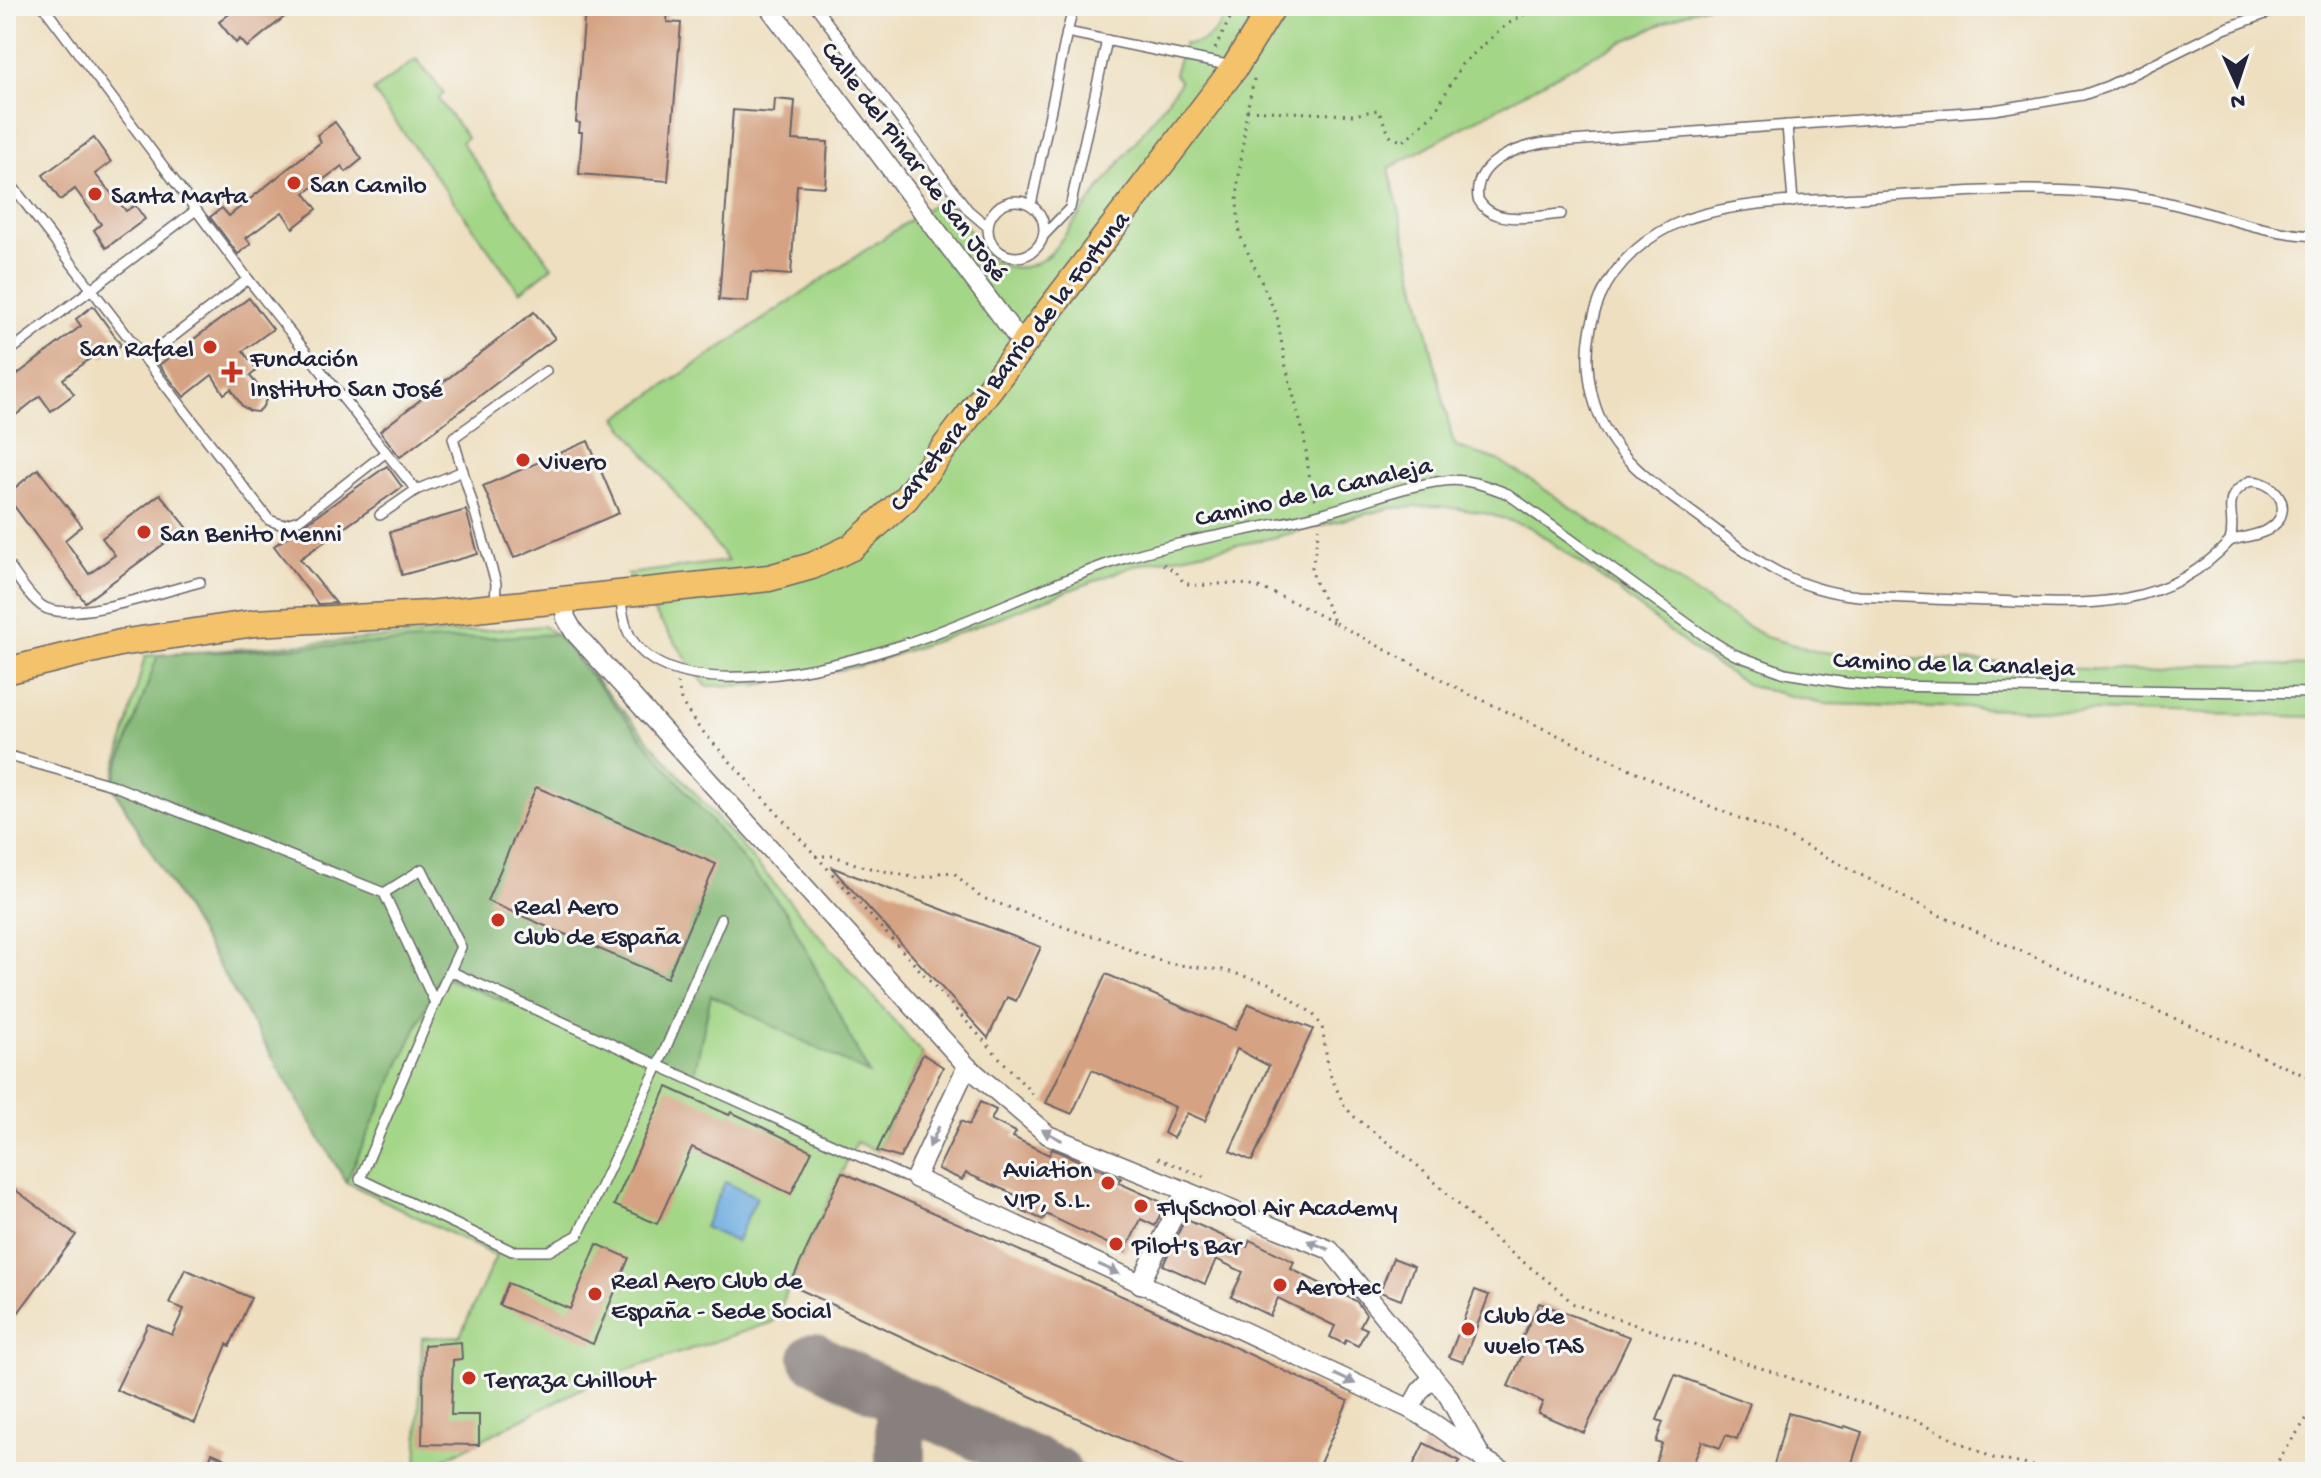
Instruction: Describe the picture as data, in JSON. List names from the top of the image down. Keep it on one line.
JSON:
{"streets":{"main road":["Carretera del Barrio de la Fortuna"],"street":["Calle del Pinar de San José"],"lane":["Camino de la Canaleja"]},"crossings":[["Calle del Pinar de San José","Carretera del Barrio de la Fortuna"],["Carretera del Barrio de la Fortuna","Camino de la Canaleja"]],"places":{"other":["San Camilo","Santa Marta","San Rafael","Vivero","San Benito Menni","Real Aero Club de España","Aviation VIP, S.L.","FlySchool Air Academy","Pilot's Bar","Aerotec","Real Aero Club de España - Sede Social","Club de vuelo TAS","Terraza Chillout"],"health":["Fundación Instituto San José"]},"north":"bottom"}
